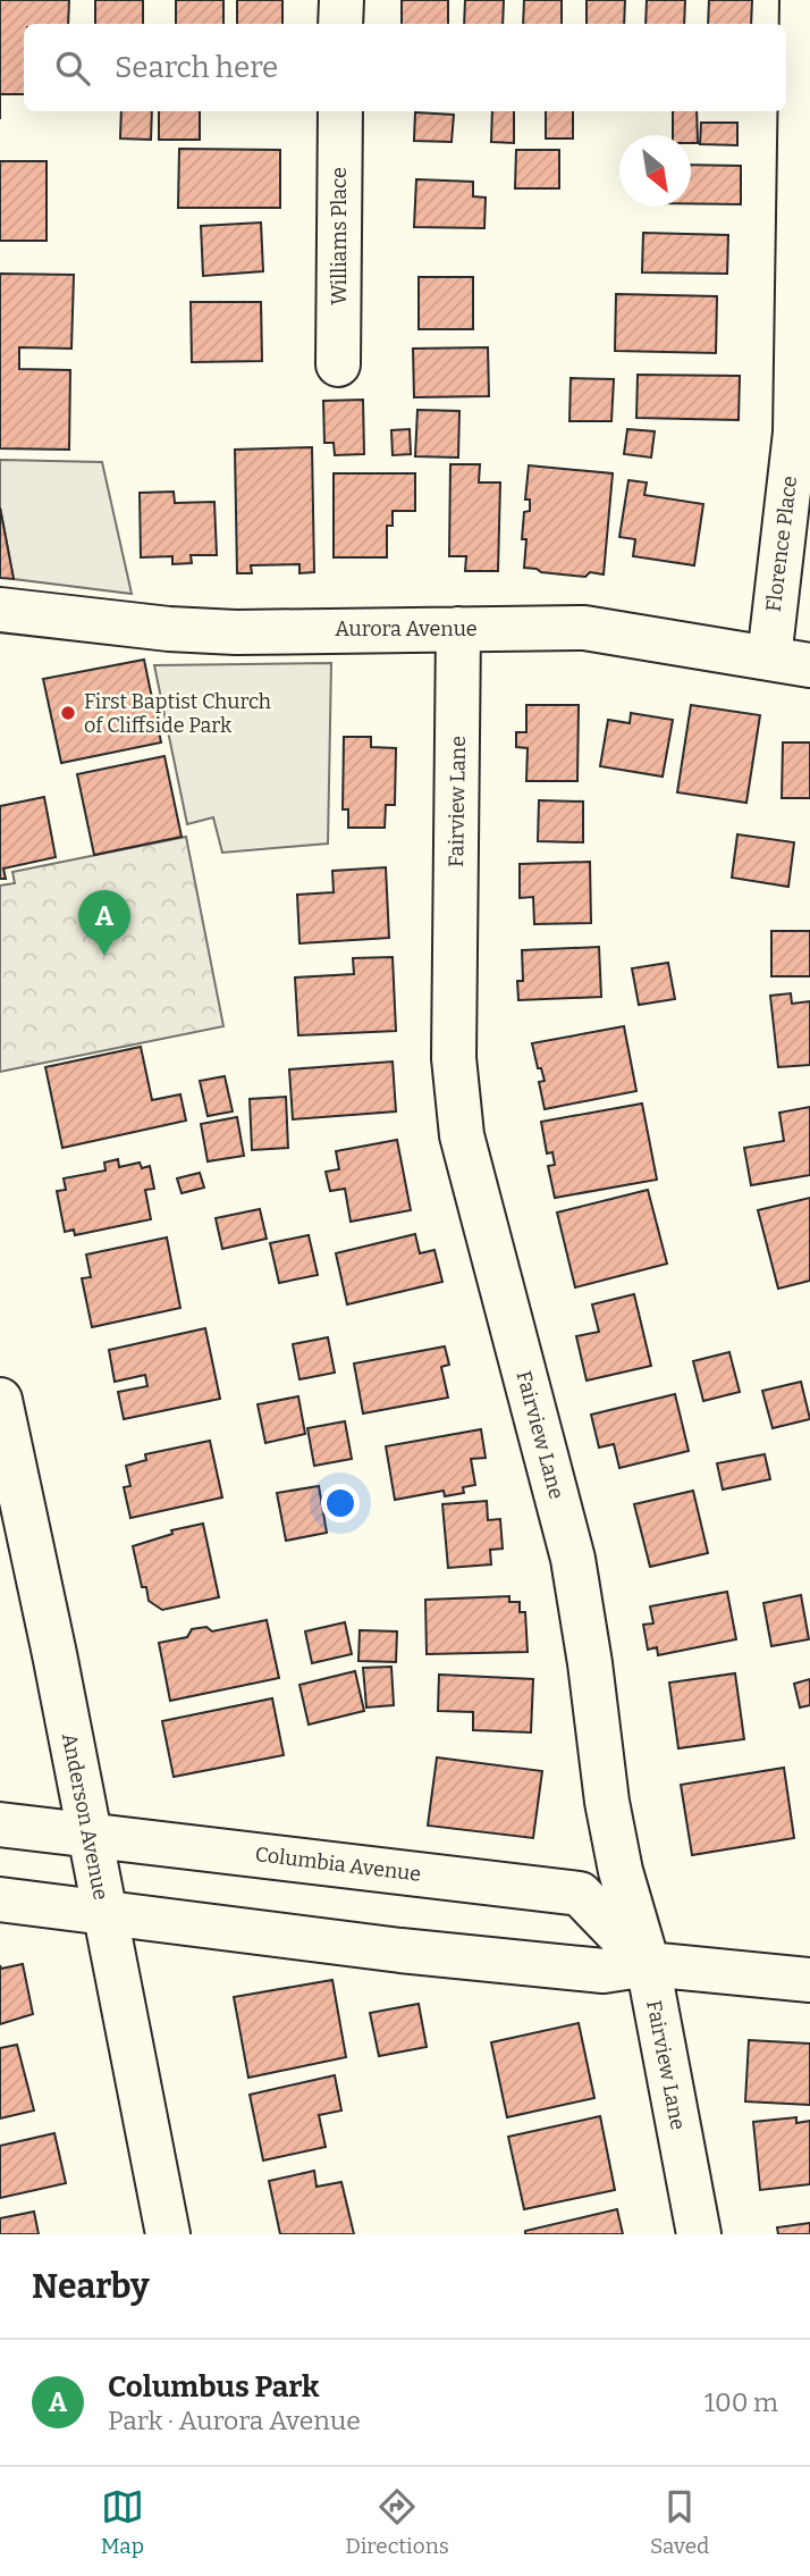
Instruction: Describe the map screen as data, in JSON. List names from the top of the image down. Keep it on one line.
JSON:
{"streets":{"street":["Williams Place","Florence Place","Aurora Avenue","Fairview Lane","Anderson Avenue","Columbia Avenue"]},"crossings":[["Florence Place","Aurora Avenue"],["Aurora Avenue","Fairview Lane"],["Fairview Lane","Columbia Avenue"],["Anderson Avenue","Columbia Avenue"]],"places":["First Baptist Church of Cliffside Park"],"north":"bottom right","page":{"search":"Search here","pins":"A","heading":"Nearby","list":[{"mark":"A","name":"Columbus Park","note":"Park · Aurora Avenue","value":"100 m"}],"nav":["Map","Directions","Saved"]}}
